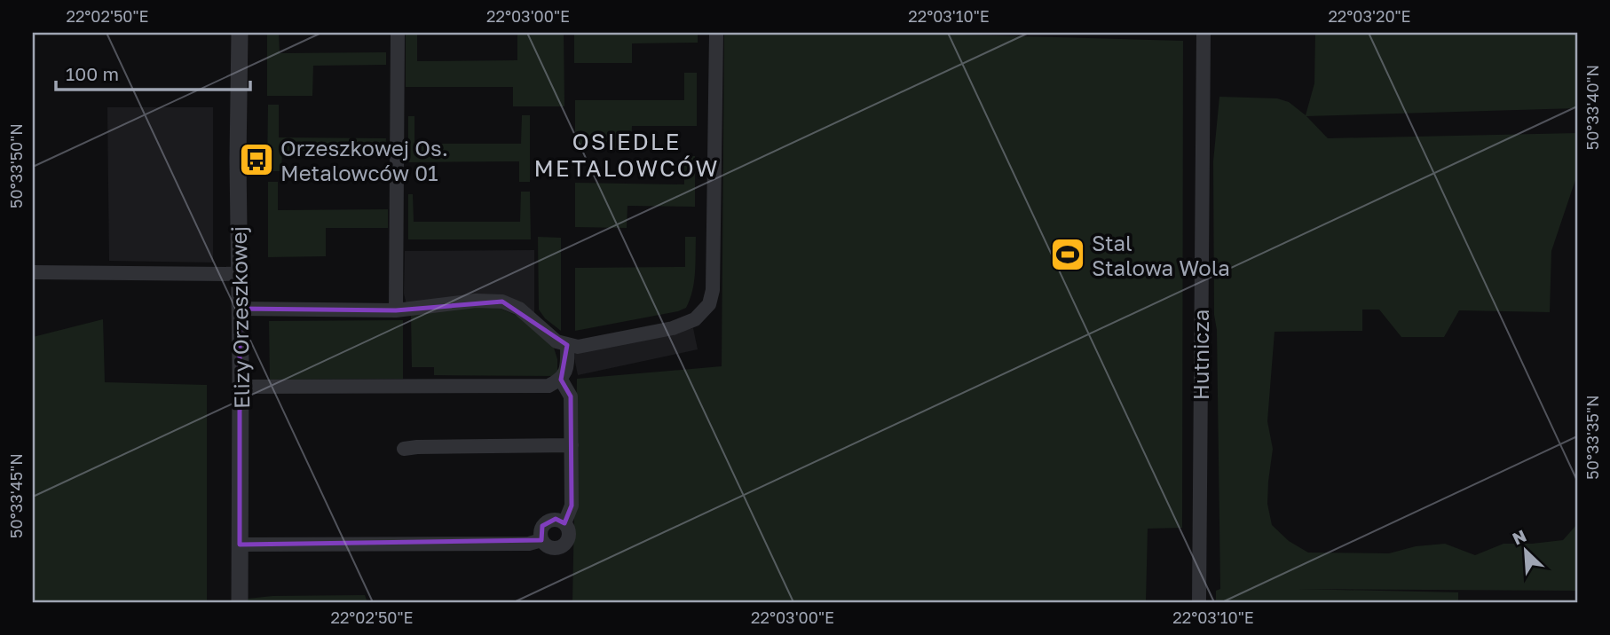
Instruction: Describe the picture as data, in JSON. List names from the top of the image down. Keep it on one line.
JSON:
{"streets":{"street":["Elizy Orzeszkowej","Hutnicza"]},"districts":["OSIEDLE METALOWCÓW"],"places":{"bus stop":["Orzeszkowej Os. Metalowców 01"],"sports":["Stal Stalowa Wola"]},"scale_bar":"100 m","north":"top left","coordinates":["22°02'50\"E","22°03'00\"E","22°03'10\"E","22°03'20\"E","50°33'40\"N","50°33'50\"N","50°33'35\"N","50°33'45\"N"]}
